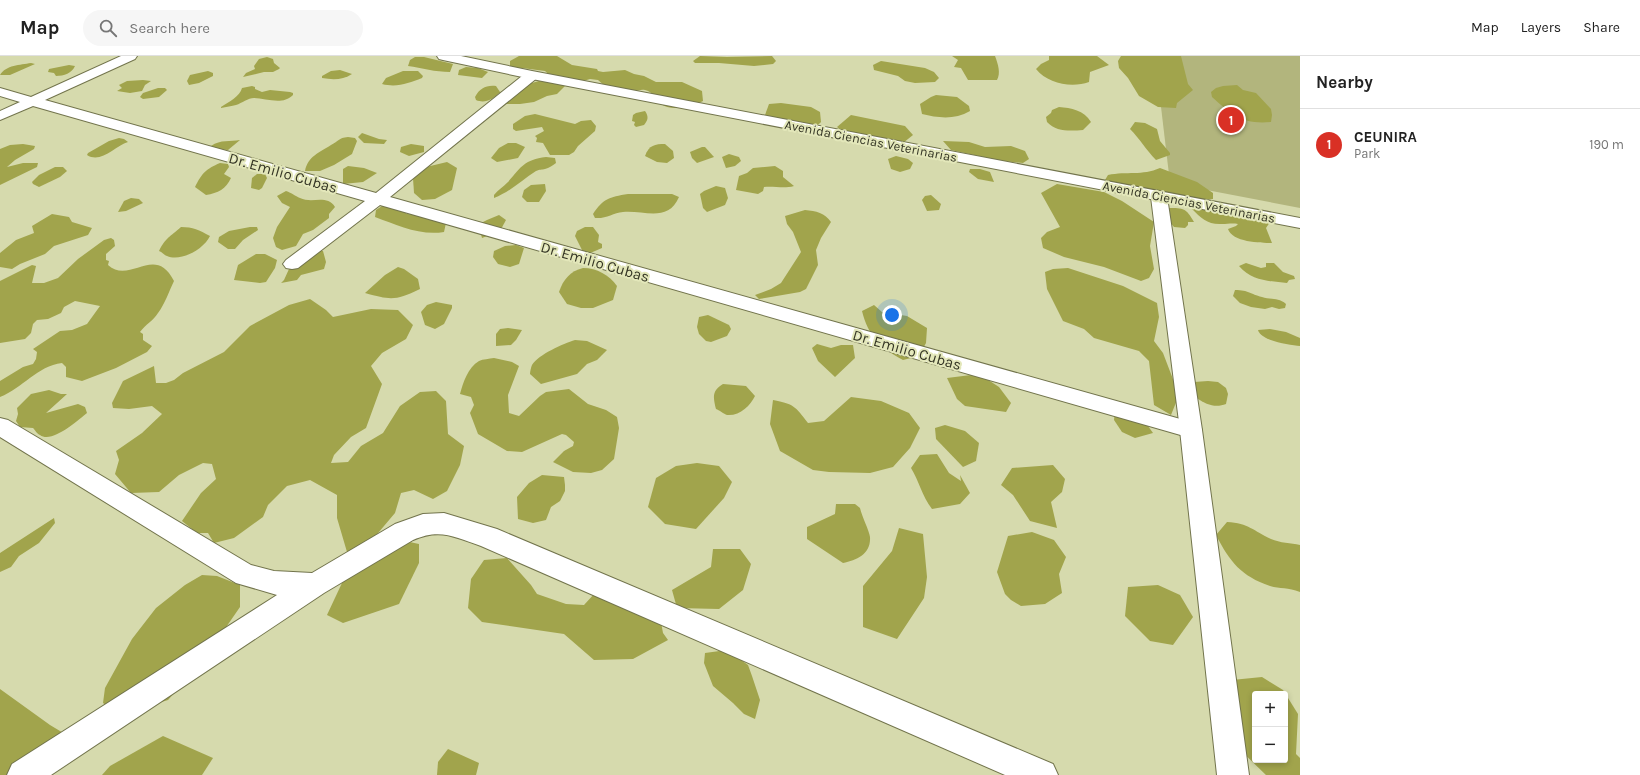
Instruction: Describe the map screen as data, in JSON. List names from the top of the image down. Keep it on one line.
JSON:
{"streets":{"street":["Avenida Ciencias Veterinarias","Dr. Emilio Cubas"]},"page":{"header":"Map","search":"Search here","nav":["Map","Layers","Share"],"heading":"Nearby","pins":"1","list":[{"mark":"1","name":"CEUNIRA","note":"Park","value":"190 m"}],"map_buttons":["+","−"]}}
